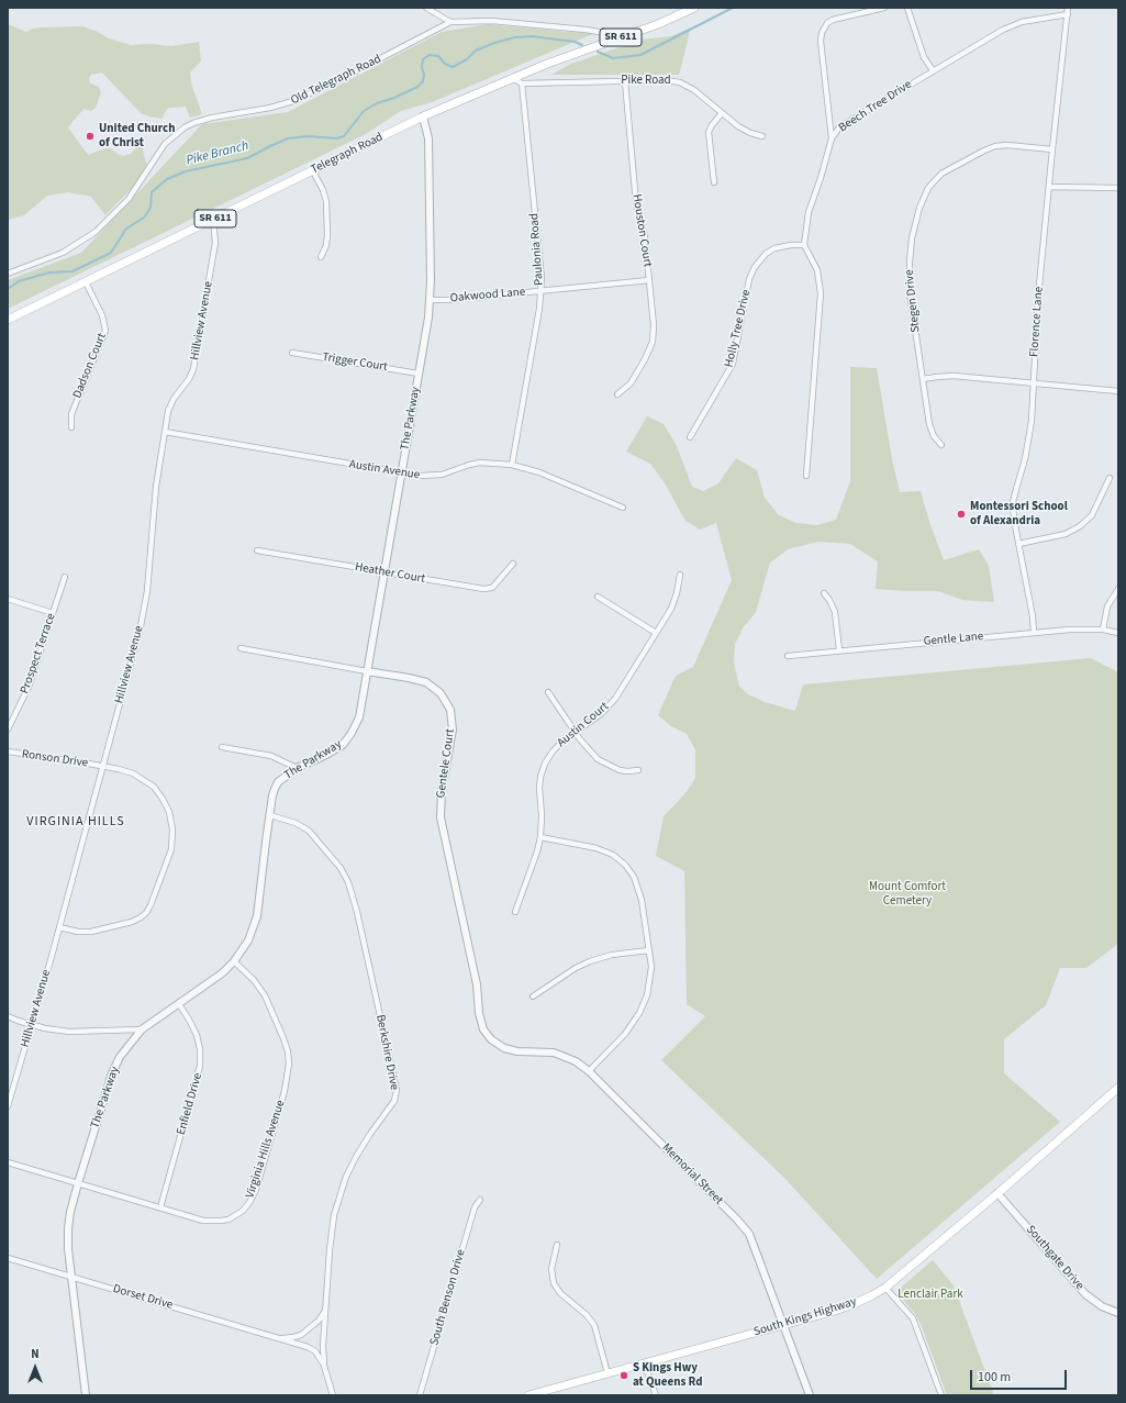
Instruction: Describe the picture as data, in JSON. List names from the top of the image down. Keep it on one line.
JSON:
{"streets":{"main road":["SR 611","Telegraph Road","South Kings Highway"],"street":["Old Telegraph Road","Pike Road","Beech Tree Drive","Houston Court","Paulonia Road","Oakwood Lane","Stegen Drive","Hillview Avenue","Florence Lane","Holly Tree Drive","Trigger Court","Dadson Court","The Parkway","Austin Avenue","Heather Court","Gentle Lane","Prospect Terrace","Austin Court","Ronson Drive","Gentele Court","Berkshire Drive","Enfield Drive","Virginia Hills Avenue","Memorial Street","Southgate Drive","Dorset Drive","South Benson Drive"]},"crossings":[["Old Telegraph Road","Telegraph Road"],["Pike Road","Houston Court"],["Pike Road","Paulonia Road"],["Beech Tree Drive","Florence Lane"],["Beech Tree Drive","Holly Tree Drive"],["Telegraph Road","Hillview Avenue"],["Telegraph Road","Dadson Court"],["Telegraph Road","The Parkway"],["Houston Court","Oakwood Lane"],["Paulonia Road","Oakwood Lane"],["Paulonia Road","Austin Avenue"],["Oakwood Lane","The Parkway"],["Stegen Drive","Florence Lane"],["Hillview Avenue","Austin Avenue"],["Hillview Avenue","Ronson Drive"],["Florence Lane","Gentle Lane"],["Trigger Court","The Parkway"],["The Parkway","Austin Avenue"],["The Parkway","Heather Court"],["The Parkway","Gentele Court"],["The Parkway","Berkshire Drive"],["The Parkway","Enfield Drive"],["The Parkway","Virginia Hills Avenue"],["The Parkway","Dorset Drive"],["Gentele Court","Memorial Street"],["Berkshire Drive","Dorset Drive"],["Enfield Drive","Virginia Hills Avenue"],["Memorial Street","South Kings Highway"],["Southgate Drive","South Kings Highway"]],"districts":["VIRGINIA HILLS"],"water":["Pike Branch"],"parks":["Mount Comfort Cemetery","Lenclair Park"],"places":["United Church of Christ","Montessori School of Alexandria","S Kings Hwy at Queens Rd"],"scale_bar":"100 m","north":"top"}
